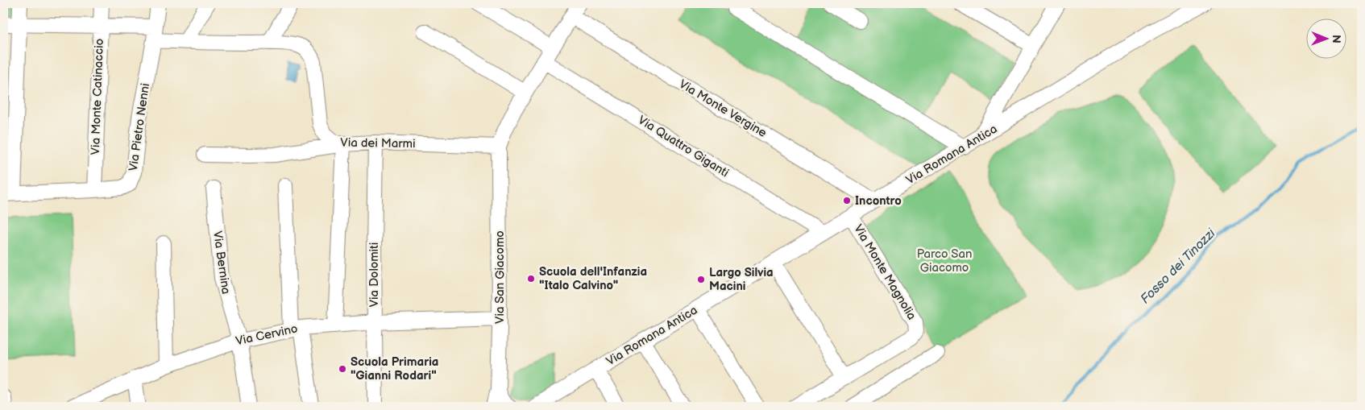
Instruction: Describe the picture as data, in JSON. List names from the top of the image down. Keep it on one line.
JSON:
{"streets":{"street":["Via Monte Catinaccio","Via Monte Vergine","Via Pietro Nenni","Via dei Marmi","Via Quattro Giganti","Via Romana Antica","Via Bernina","Via Monte Magnolia","Via Dolomiti","Via San Giacomo","Via Cervino"]},"crossings":[["Via Monte Catinaccio","Via Pietro Nenni"],["Via Monte Vergine","Via Romana Antica"],["Via Pietro Nenni","Via dei Marmi"],["Via dei Marmi","Via Dolomiti"],["Via dei Marmi","Via San Giacomo"],["Via Quattro Giganti","Via Romana Antica"],["Via Romana Antica","Via Monte Magnolia"],["Via Bernina","Via Cervino"],["Via Dolomiti","Via Cervino"],["Via San Giacomo","Via Cervino"]],"water":["Fosso dei Tinozzi"],"parks":["Parco San Giacomo"],"places":["Incontro","Scuola dell'Infanzia \"Italo Calvino\"","Largo Silvia Macini","Scuola Primaria \"Gianni Rodari\""],"north":"right"}
